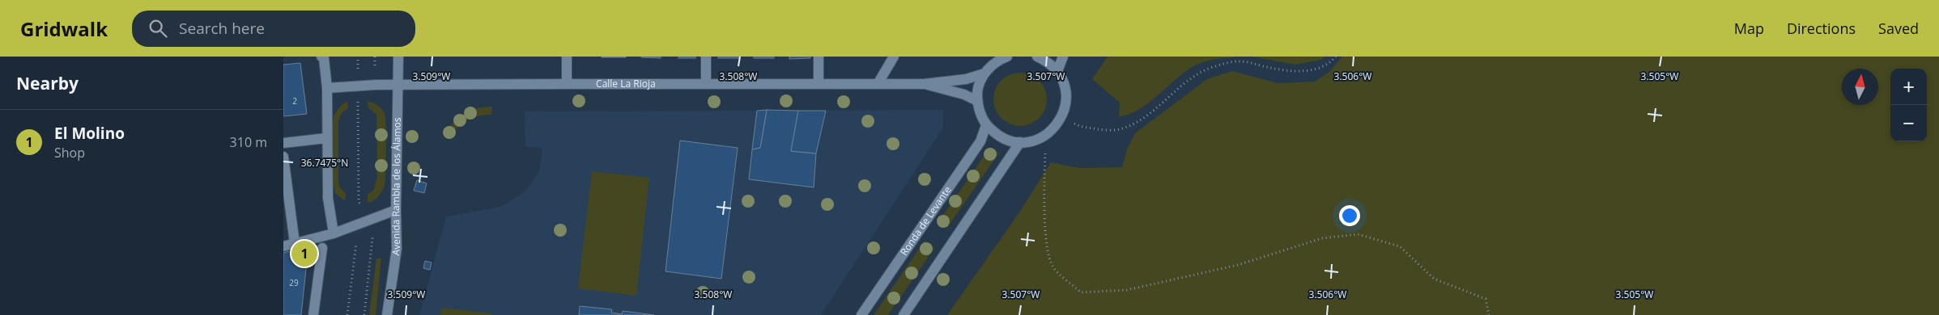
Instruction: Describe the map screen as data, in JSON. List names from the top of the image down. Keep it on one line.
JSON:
{"streets":{"street":["Calle La Rioja","Avenida Rambla de los Álamos","Ronda de Levante"]},"crossings":[["Calle La Rioja","Avenida Rambla de los Álamos"]],"house_numbers":["2","29"],"north":"top","page":{"header":"Gridwalk","search":"Search here","nav":["Map","Directions","Saved"],"heading":"Nearby","map_buttons":["+","−"],"list":[{"mark":"1","name":"El Molino","note":"Shop","value":"310 m"}],"pins":"1"},"coordinates":["3.509°W","3.508°W","3.507°W","3.506°W","3.505°W","36.7475°N"]}
